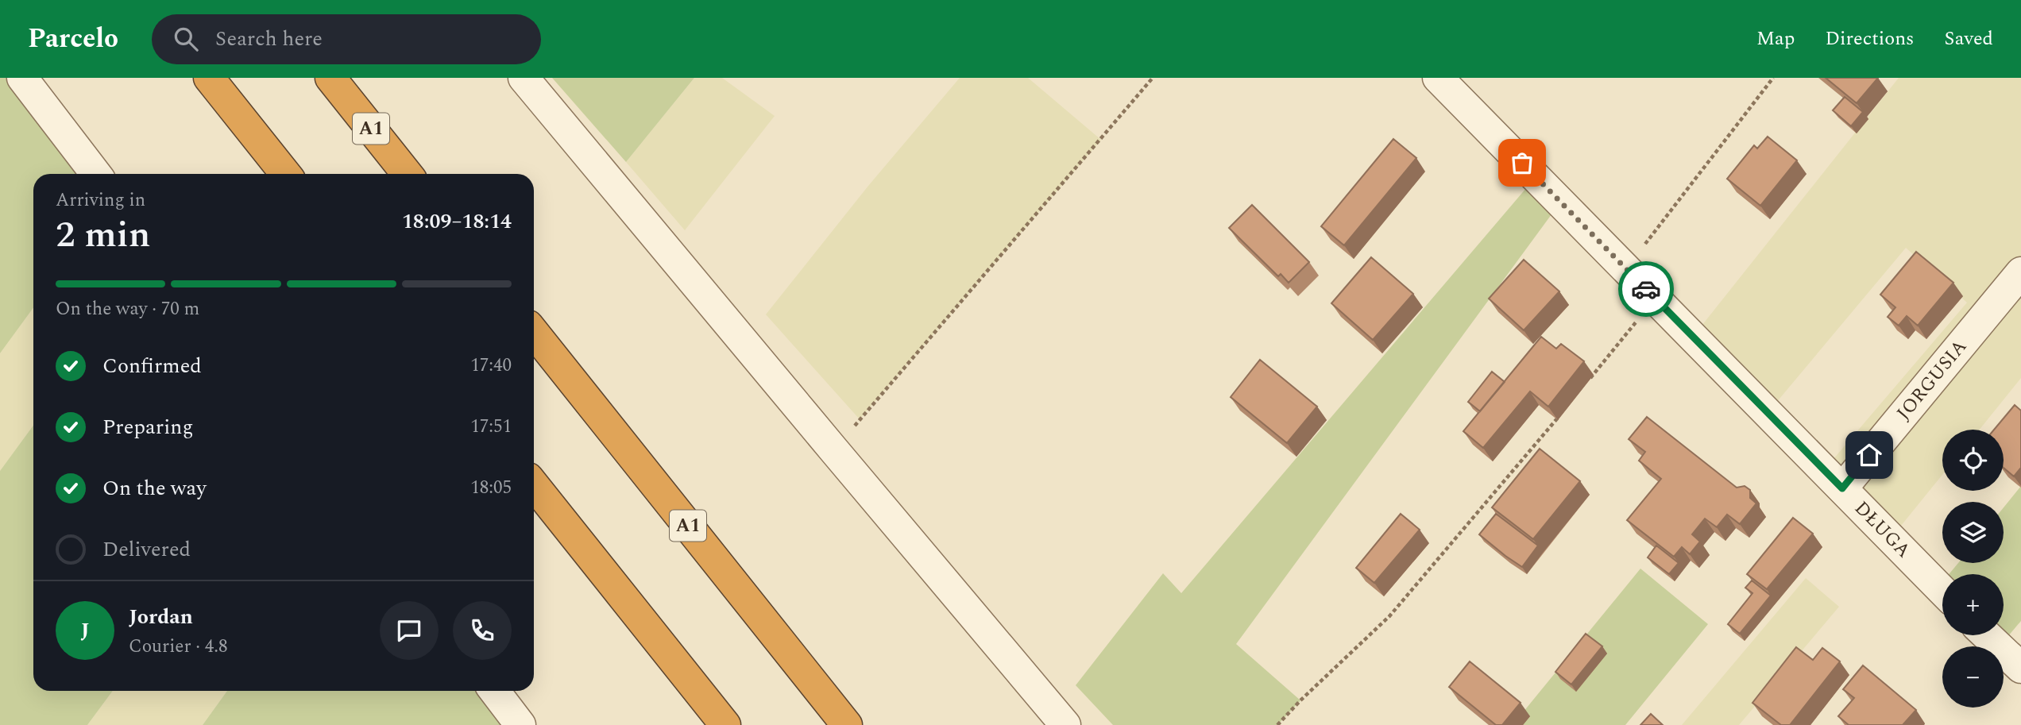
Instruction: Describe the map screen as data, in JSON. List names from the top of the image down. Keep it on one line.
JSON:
{"streets":{"highway":["A1"],"street":["JORGUSIA","DŁUGA"]},"crossings":[["JORGUSIA","DŁUGA"]],"page":{"header":"Parcelo","search":"Search here","nav":["Map","Directions","Saved"],"heading":["2 min","Arriving in","18:09–18:14"],"panel":["Jordan","Courier · 4.8"],"bar":"On the way · 70 m","list":[["Confirmed","17:40"],["Preparing","17:51"],["On the way","18:05"],"Delivered"],"map_buttons":["+","−"],"round":"J"}}
